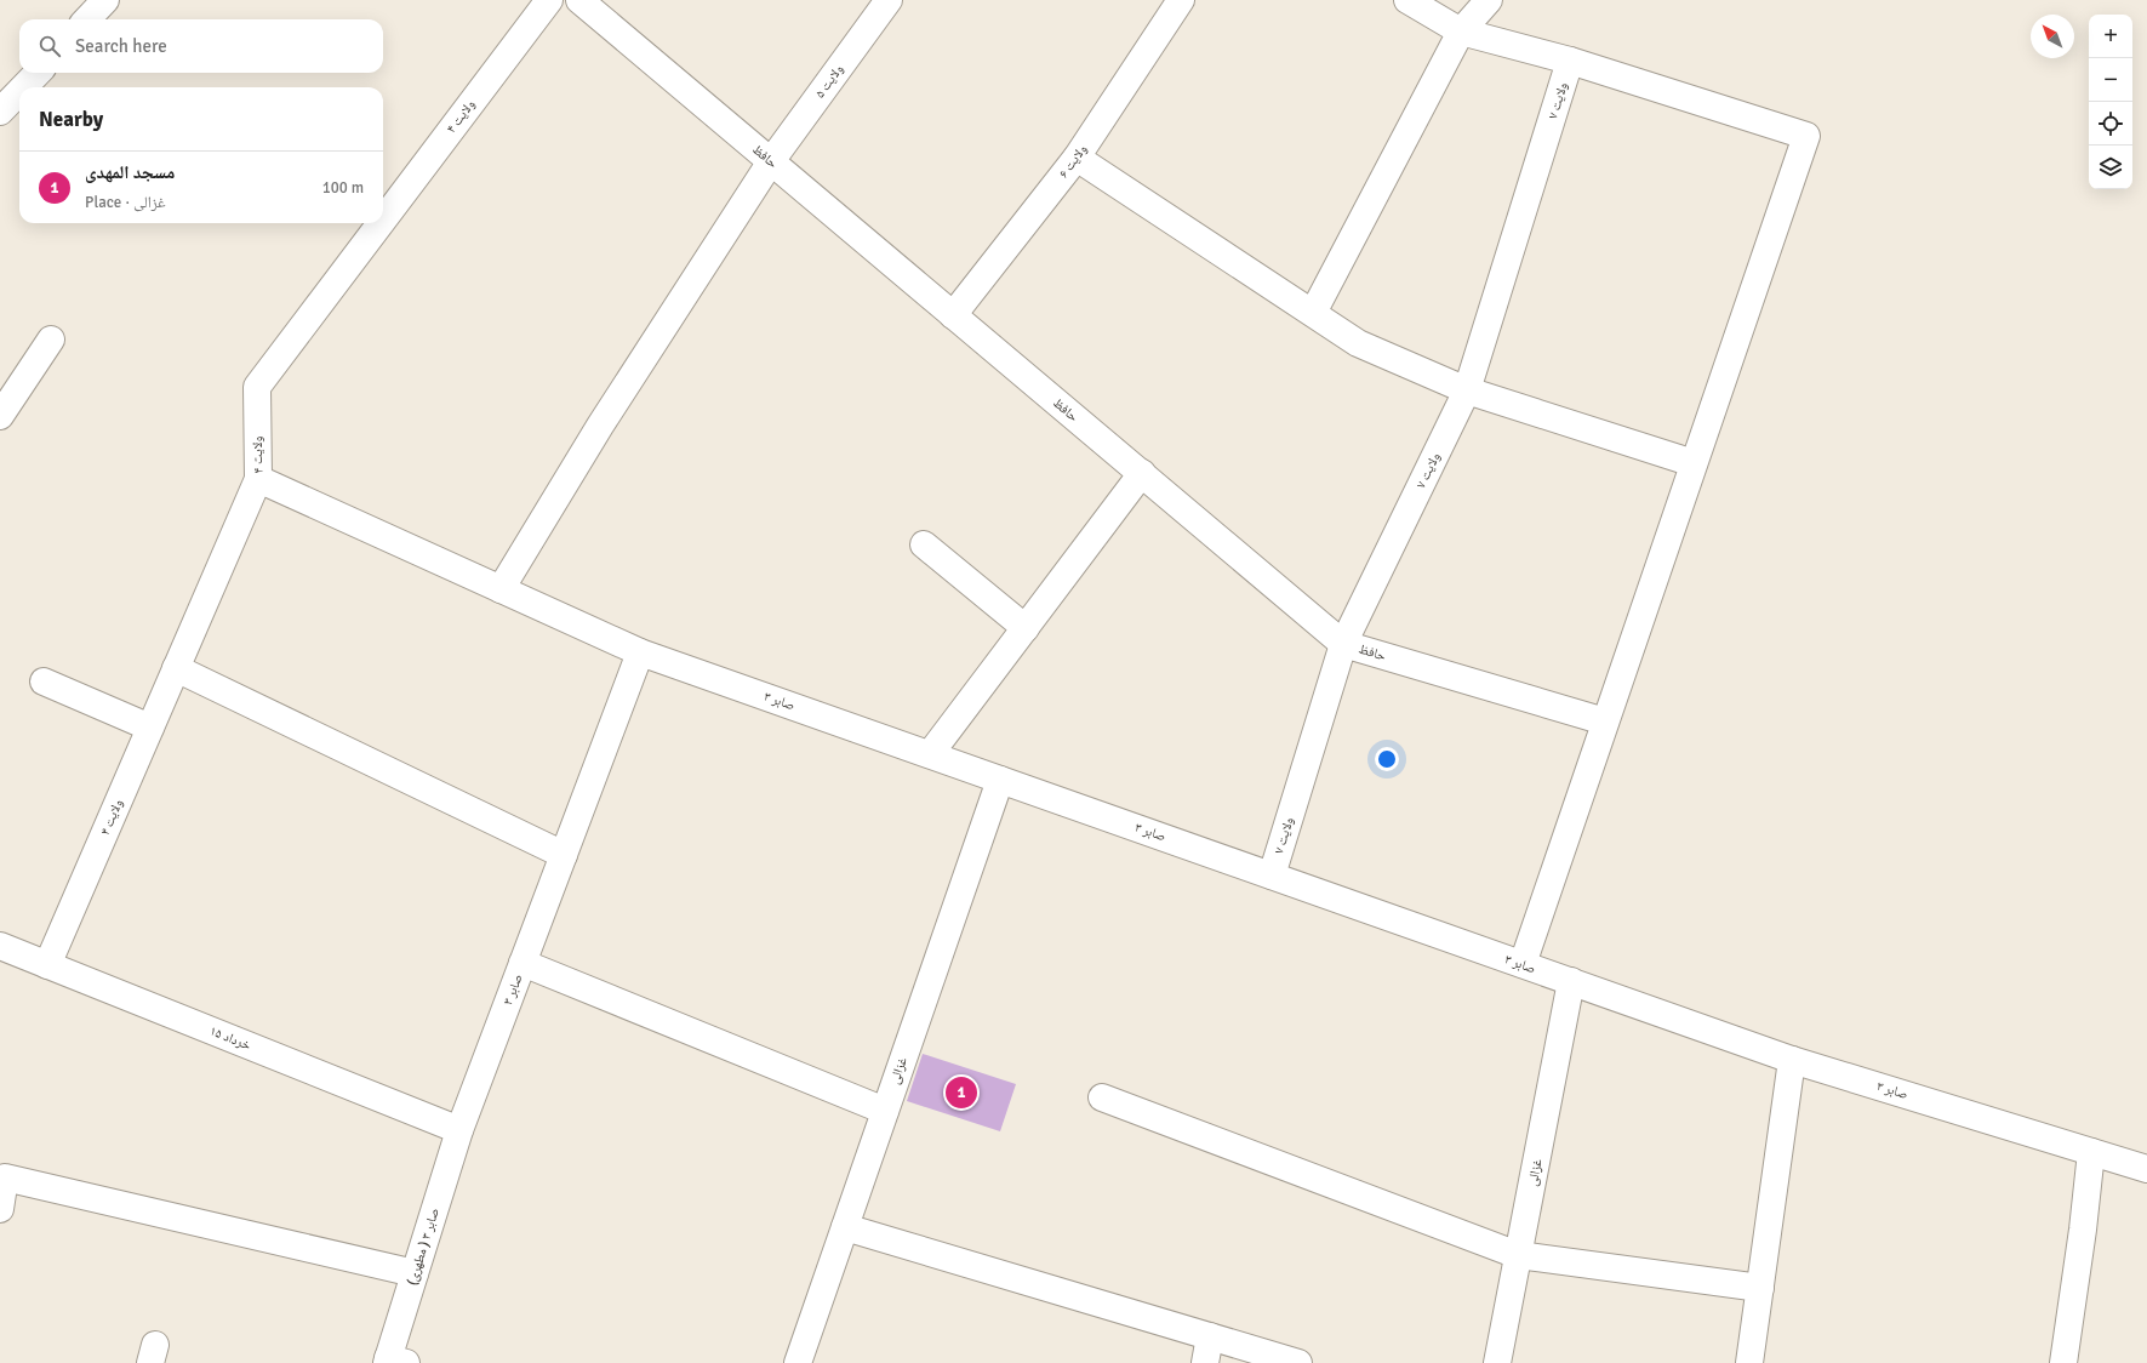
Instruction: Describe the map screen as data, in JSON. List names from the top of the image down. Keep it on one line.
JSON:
{"streets":{"street":["ولایت ۵","ولایت ۷","ولایت ۴","حافظ","ولایت ۶","صابر ۳","۱۵ خرداد","غزالی","صابر ۳ ( مطهری)"]},"crossings":[["ولایت ۵","حافظ"],["ولایت ۷","حافظ"],["ولایت ۷","صابر ۳"],["ولایت ۴","۱۵ خرداد"],["حافظ","ولایت ۶"],["صابر ۳","۱۵ خرداد"],["صابر ۳","غزالی"],["صابر ۳","صابر ۳ ( مطهری)"],["۱۵ خرداد","صابر ۳ ( مطهری)"]],"north":"top left","page":{"map_buttons":["+","−"],"search":"Search here","heading":"Nearby","list":[{"mark":"1","name":"مسجد المهدی","note":"Place · غزالی","value":"100 m"}],"pins":"1"}}
